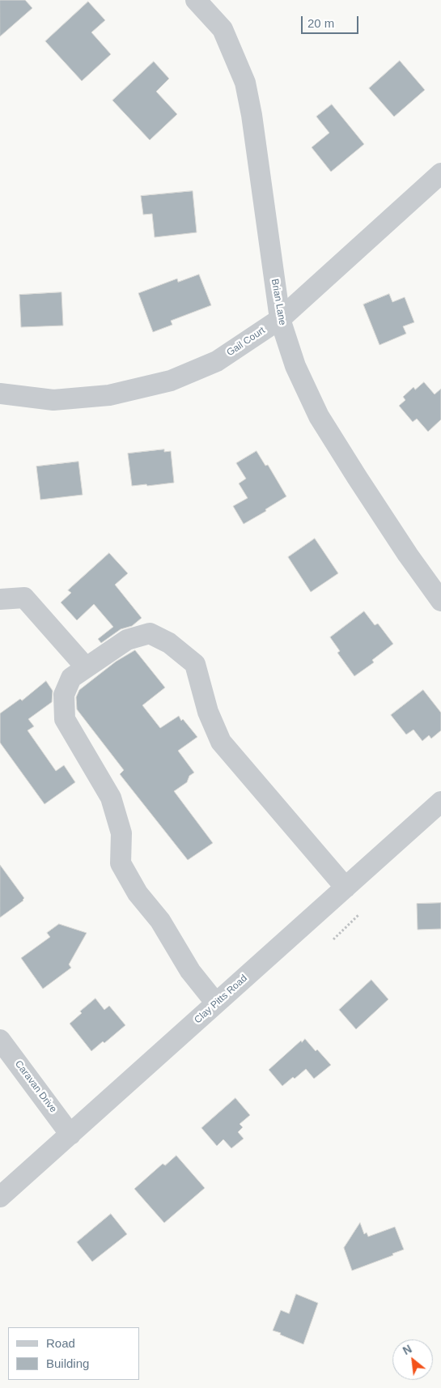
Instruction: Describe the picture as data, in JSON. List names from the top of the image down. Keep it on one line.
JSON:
{"streets":{"street":["Brian Lane","Gail Court","Clay Pitts Road","Caravan Drive"]},"crossings":[["Brian Lane","Gail Court"],["Clay Pitts Road","Caravan Drive"]],"legend":["Road","Building"],"scale_bar":"20 m","north":"top left"}
